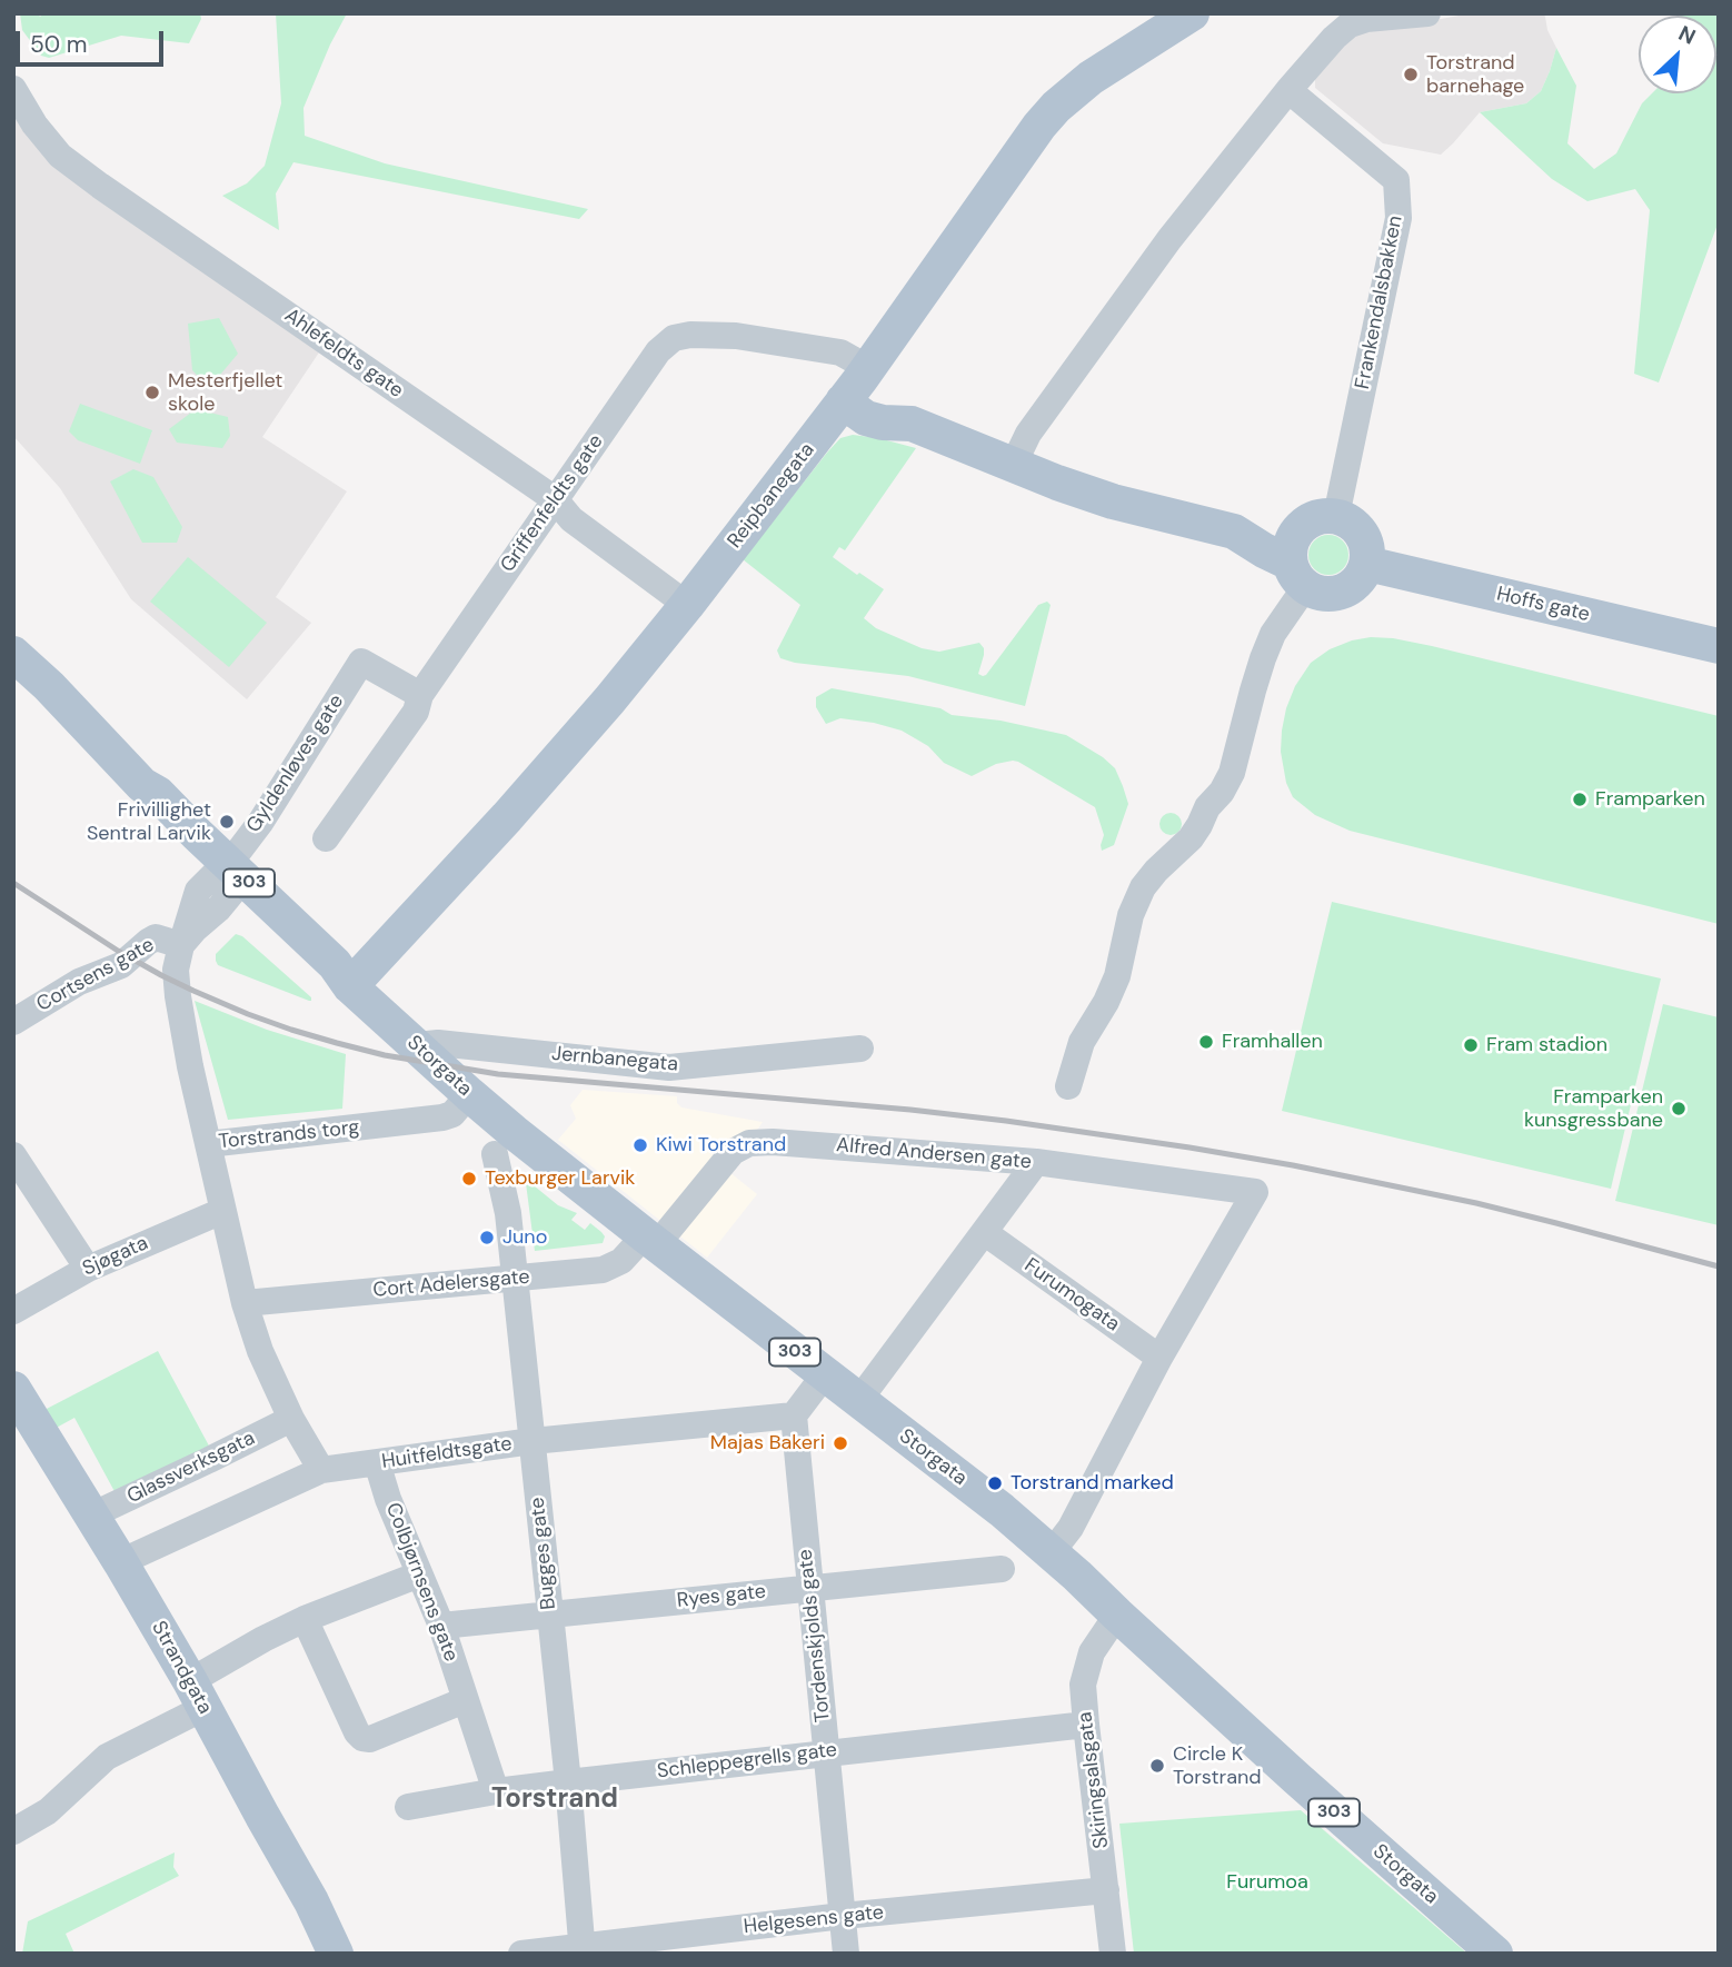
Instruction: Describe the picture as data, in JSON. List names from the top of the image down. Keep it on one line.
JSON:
{"streets":{"main road":["Reipbanegata","Hoffs gate","303","Storgata","Strandgata"],"street":["Frankendalsbakken","Ahlefeldts gate","Griffenfeldts gate","Gyldenløves gate","Cortsens gate","Jernbanegata","Torstrands torg","Alfred Andersen gate","Sjøgata","Cort Adelersgate","Furumogata","Huitfeldtsgate","Glassverksgata","Bugges gate","Colbjørnsens gate","Ryes gate","Tordenskjolds gate","Schleppegrells gate","Skiringsalsgata","Helgesens gate"]},"crossings":[["Frankendalsbakken","Hoffs gate"],["Ahlefeldts gate","Reipbanegata"],["Ahlefeldts gate","Griffenfeldts gate"],["Reipbanegata","Griffenfeldts gate"],["Reipbanegata","Storgata"],["Griffenfeldts gate","Gyldenløves gate"],["Gyldenløves gate","Storgata"],["Gyldenløves gate","Torstrands torg"],["Cortsens gate","Torstrands torg"],["Jernbanegata","Storgata"],["Storgata","Torstrands torg"],["Storgata","Alfred Andersen gate"],["Storgata","Cort Adelersgate"],["Storgata","Skiringsalsgata"],["Alfred Andersen gate","Cort Adelersgate"],["Alfred Andersen gate","Furumogata"],["Cort Adelersgate","Bugges gate"],["Huitfeldtsgate","Bugges gate"],["Huitfeldtsgate","Colbjørnsens gate"],["Huitfeldtsgate","Tordenskjolds gate"],["Huitfeldtsgate","Strandgata"],["Glassverksgata","Strandgata"],["Bugges gate","Ryes gate"],["Bugges gate","Schleppegrells gate"],["Bugges gate","Helgesens gate"],["Colbjørnsens gate","Ryes gate"],["Colbjørnsens gate","Schleppegrells gate"],["Ryes gate","Tordenskjolds gate"],["Tordenskjolds gate","Schleppegrells gate"],["Tordenskjolds gate","Helgesens gate"],["Schleppegrells gate","Skiringsalsgata"],["Skiringsalsgata","Helgesens gate"]],"districts":["Torstrand"],"parks":["Furumoa"],"places":["Torstrand barnehage","Mesterfjellet skole","Framparken","Frivillighet Sentral Larvik","Framhallen","Fram stadion","Framparken kunsgressbane","Kiwi Torstrand","Texburger Larvik","Juno","Majas Bakeri","Torstrand marked","Circle K Torstrand"],"scale_bar":"50 m","north":"top right"}
